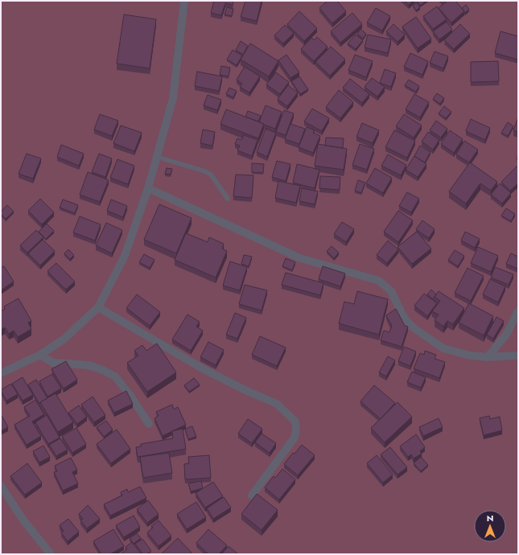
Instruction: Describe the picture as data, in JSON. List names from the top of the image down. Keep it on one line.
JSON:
{"north":"top"}
